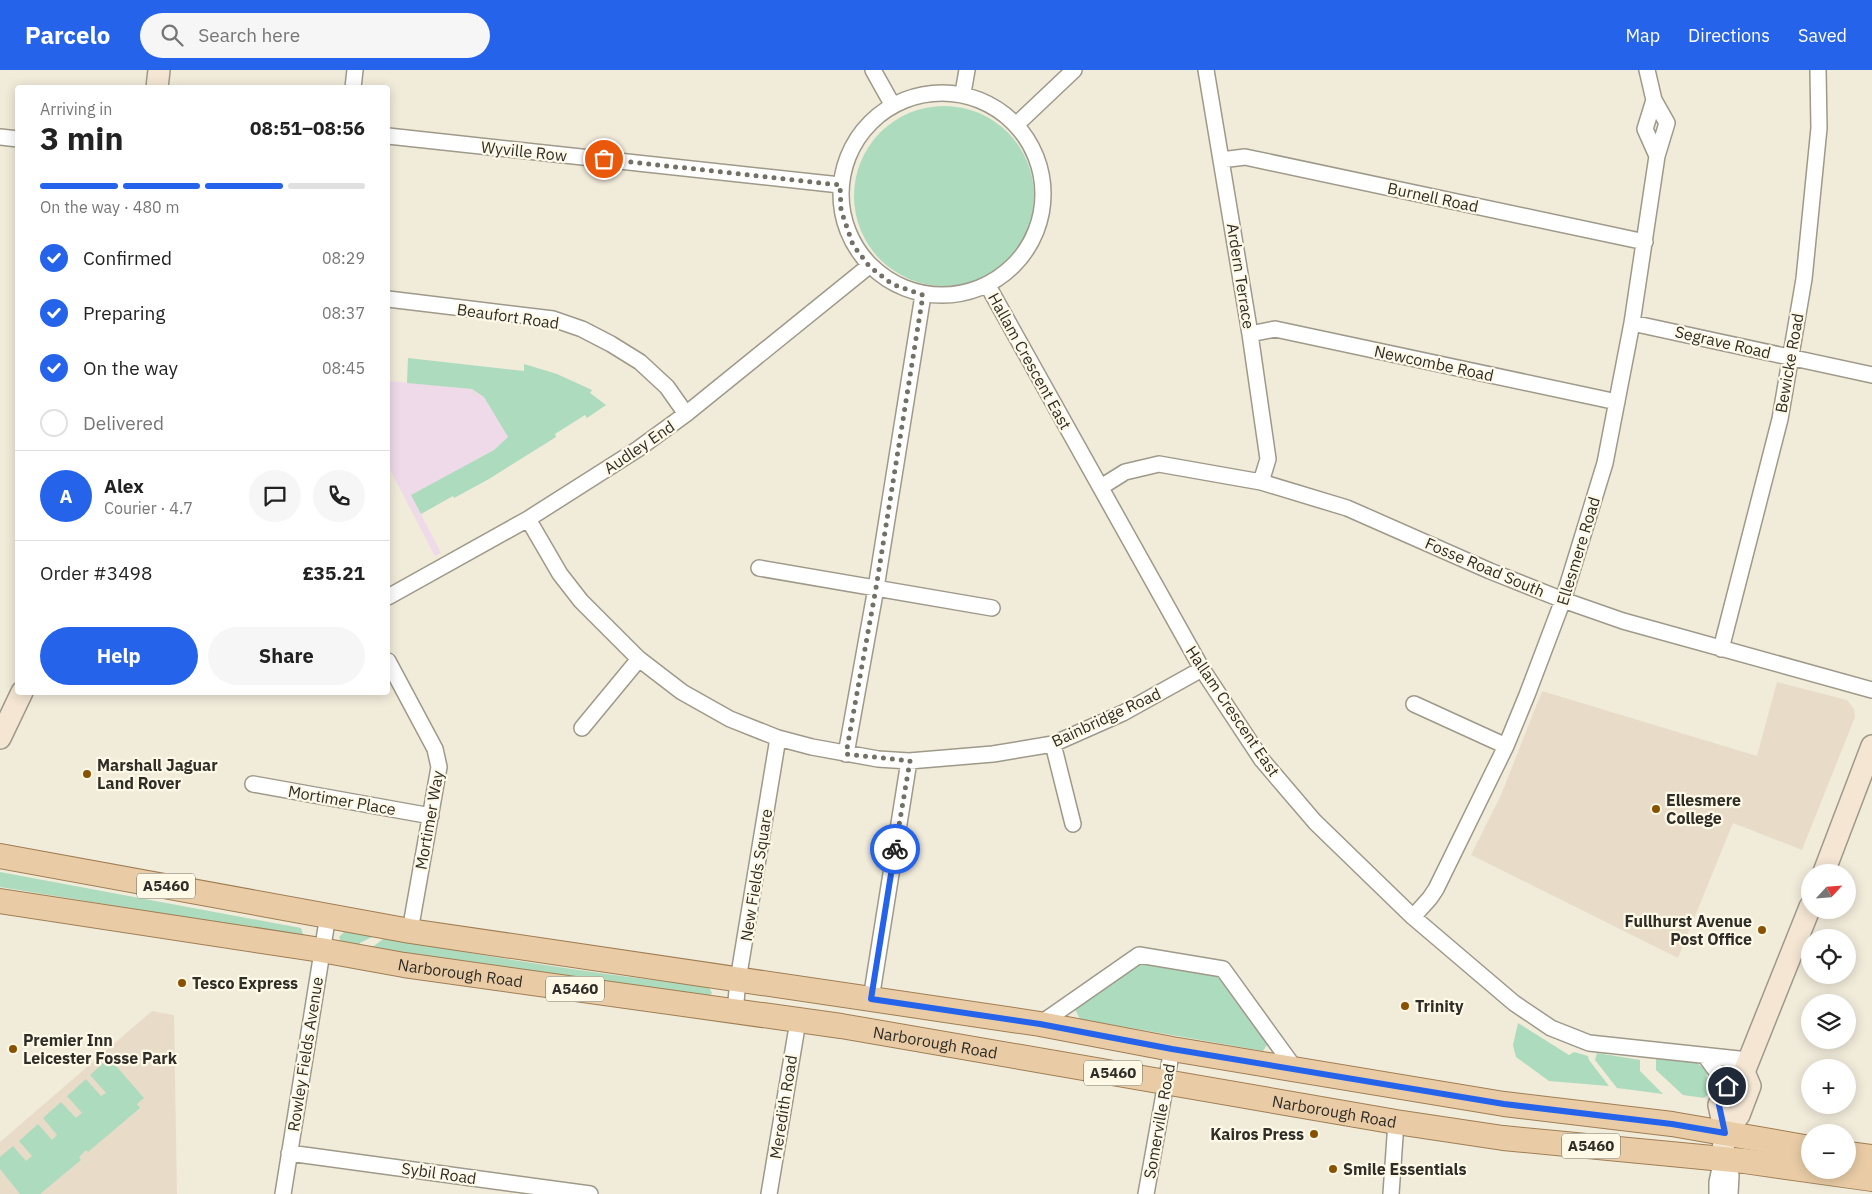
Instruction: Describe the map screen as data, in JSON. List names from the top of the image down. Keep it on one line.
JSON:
{"streets":{"main road":["A5460","Narborough Road"],"street":["Wyville Row","Burnell Road","Ardern Terrace","Beaufort Road","Segrave Road","Hallam Crescent East","Newcombe Road","Bewicke Road","Audley End","Ellesmere Road","Fosse Road South","Bainbridge Road","Mortimer Place","Mortimer Way","New Fields Square","Rowley Fields Avenue","Meredith Road","Somerville Road","Sybil Road"]},"crossings":[["Wyville Row","Hallam Crescent East"],["Burnell Road","Ardern Terrace"],["Burnell Road","Ellesmere Road"],["Ardern Terrace","Newcombe Road"],["Ardern Terrace","Fosse Road South"],["Beaufort Road","Audley End"],["Segrave Road","Bewicke Road"],["Segrave Road","Ellesmere Road"],["Hallam Crescent East","Audley End"],["Hallam Crescent East","Ellesmere Road"],["Hallam Crescent East","Fosse Road South"],["Hallam Crescent East","Bainbridge Road"],["Newcombe Road","Ellesmere Road"],["Bewicke Road","Fosse Road South"],["Audley End","Bainbridge Road"],["Ellesmere Road","Fosse Road South"],["Bainbridge Road","New Fields Square"],["Mortimer Place","Mortimer Way"],["Mortimer Way","Narborough Road"],["New Fields Square","Narborough Road"],["Narborough Road","Rowley Fields Avenue"],["Narborough Road","Meredith Road"],["Narborough Road","Somerville Road"],["Rowley Fields Avenue","Sybil Road"]],"places":["Marshall Jaguar Land Rover","Ellesmere College","Fullhurst Avenue Post Office","Tesco Express","Trinity","Premier Inn Leicester Fosse Park","Kairos Press","Smile Essentials"],"north":"top right","page":{"header":"Parcelo","search":"Search here","nav":["Map","Directions","Saved"],"heading":["3 min","Arriving in","08:51–08:56"],"panel":["Alex","Courier · 4.7","Order #3498","£35.21"],"bar":"On the way · 480 m","list":[["Confirmed","08:29"],["Preparing","08:37"],["On the way","08:45"],"Delivered"],"round":"A","buttons":["Help","Share"],"map_buttons":["+","−"]}}
